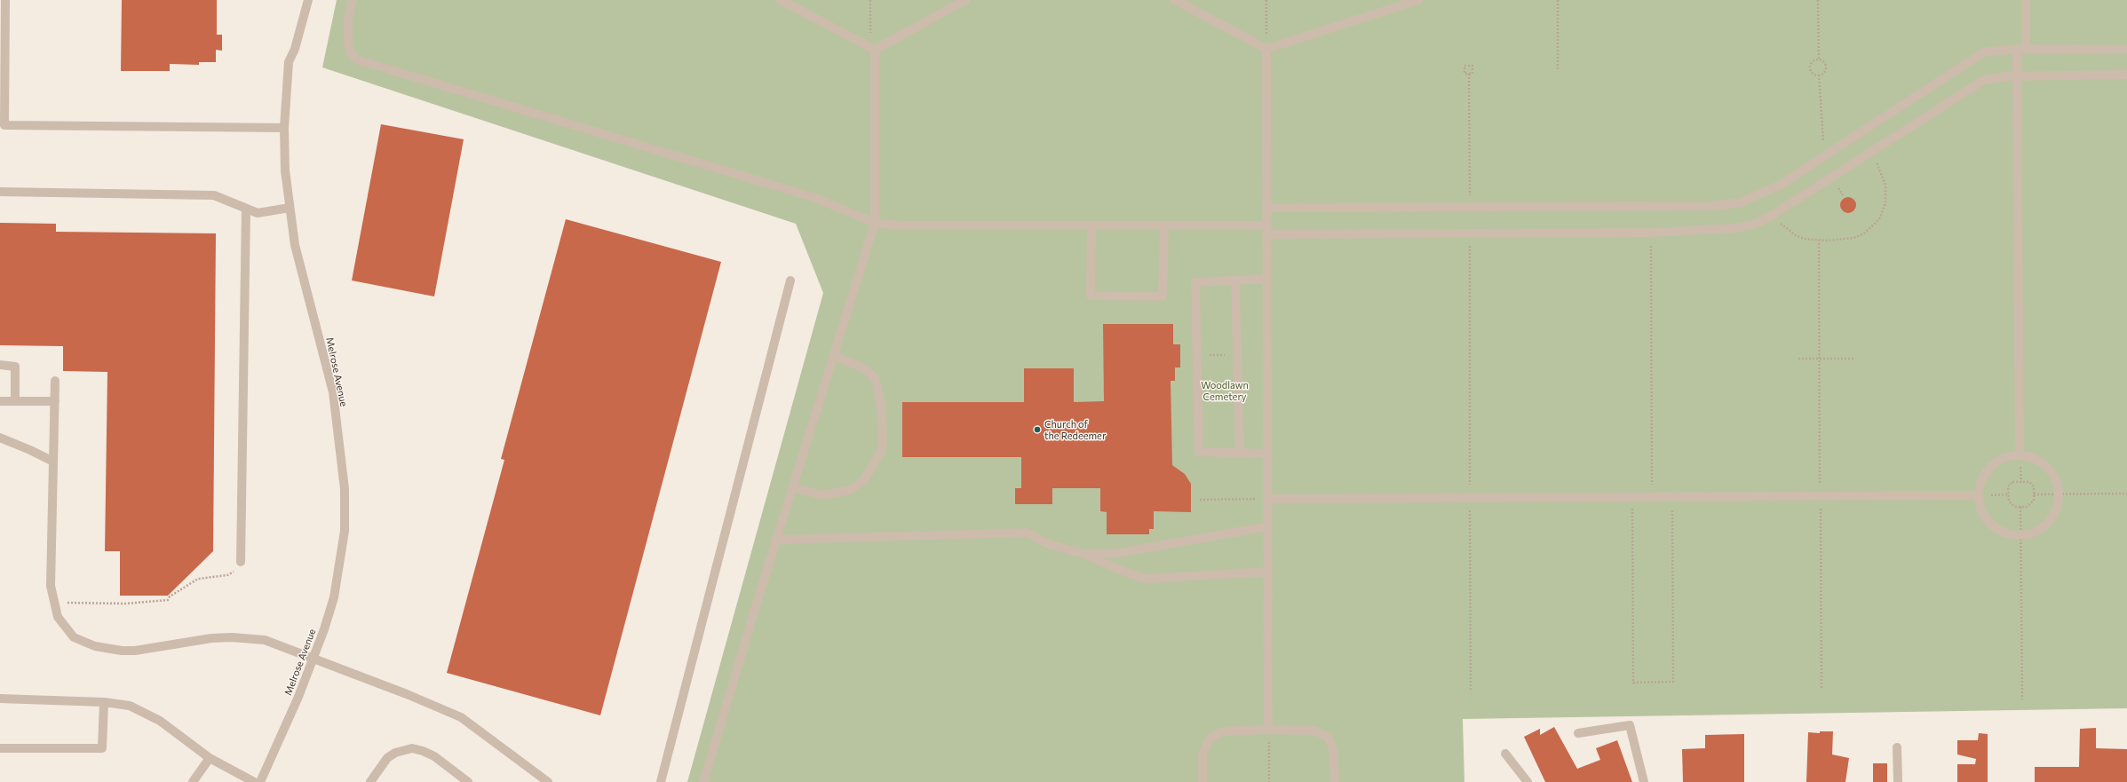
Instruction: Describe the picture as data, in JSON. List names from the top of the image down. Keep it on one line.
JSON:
{"streets":{"street":["Melrose Avenue"]},"parks":["Woodlawn Cemetery"],"places":["Church of the Redeemer"]}
